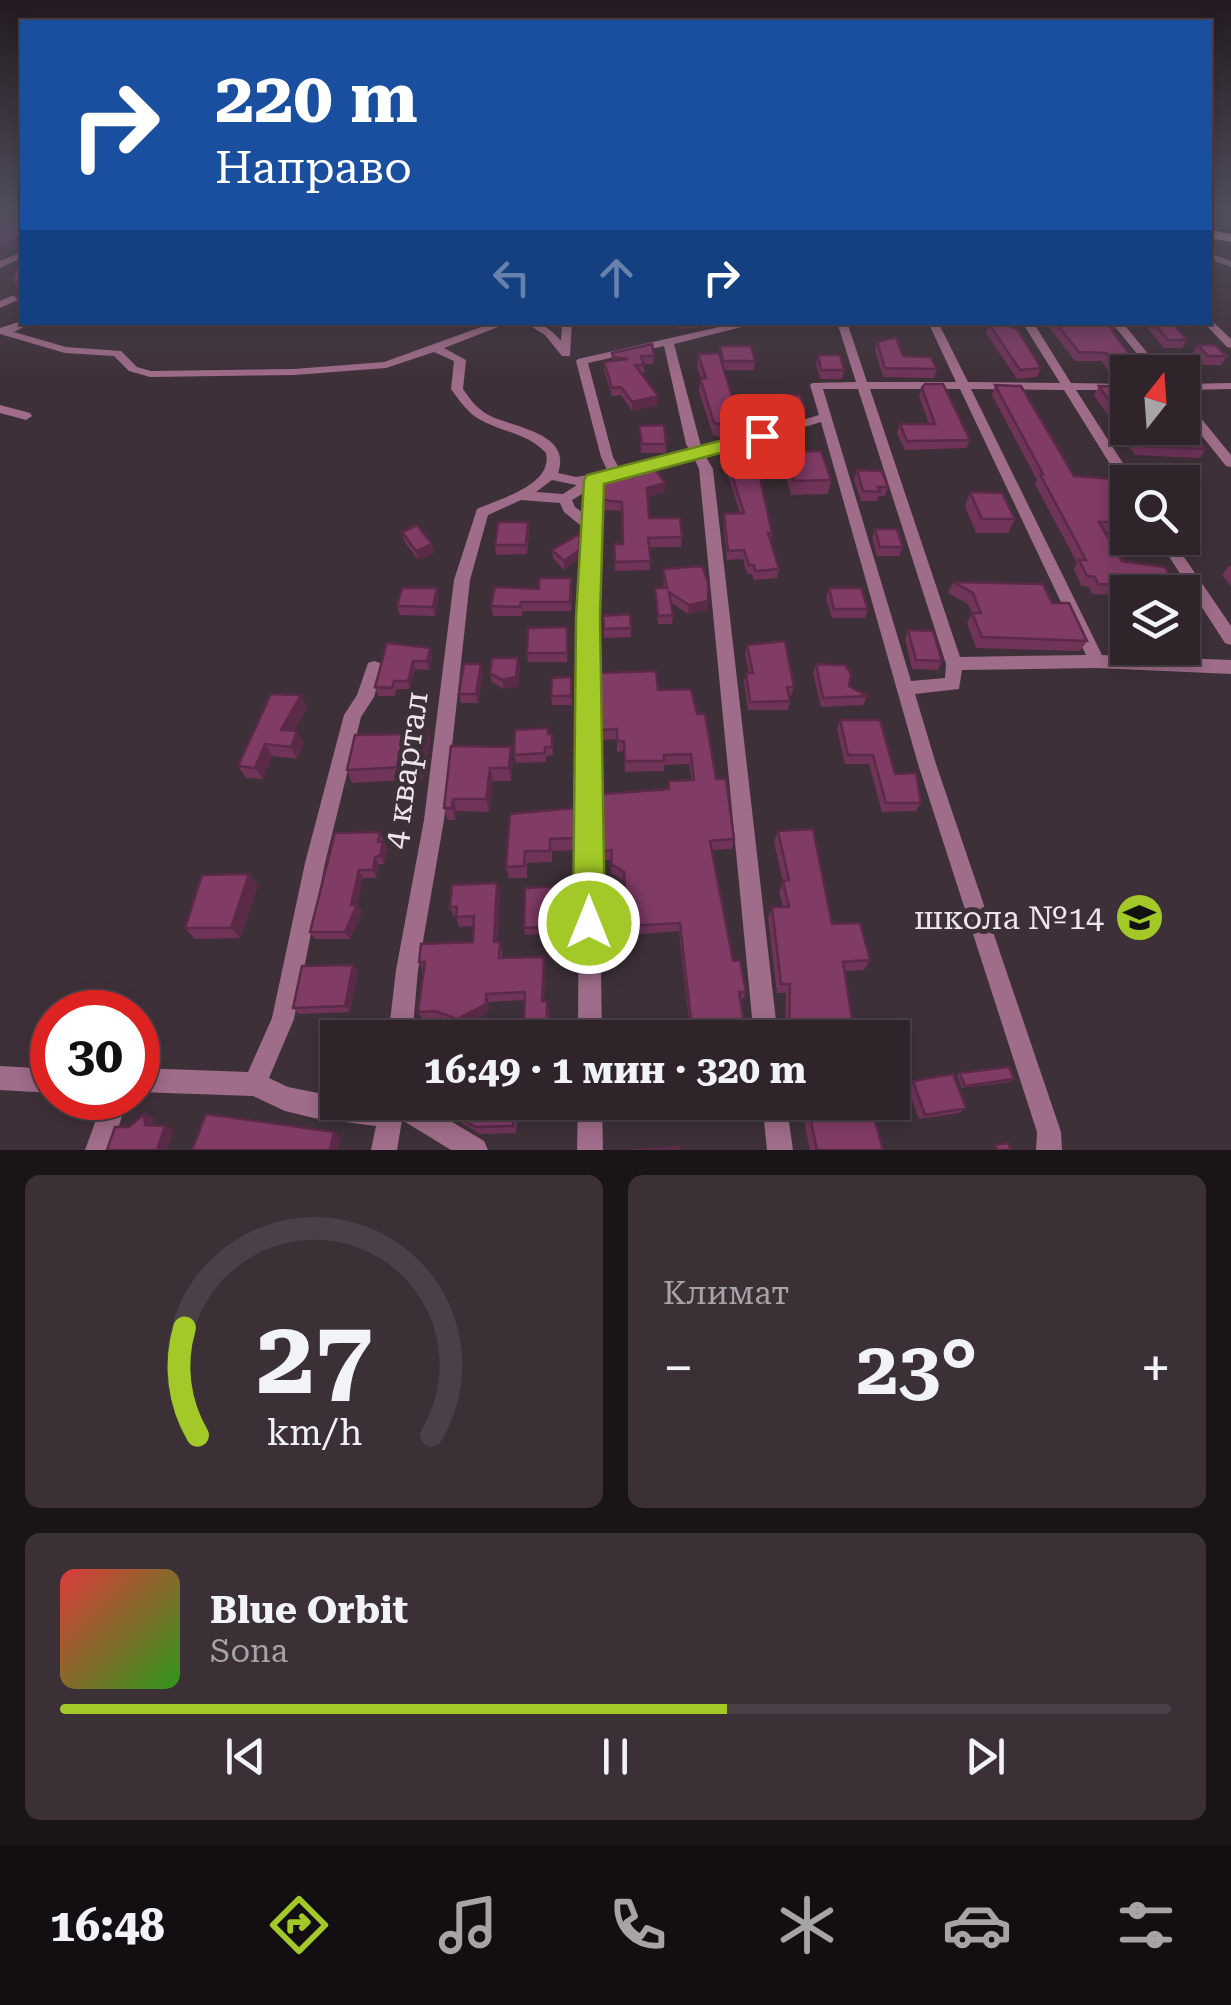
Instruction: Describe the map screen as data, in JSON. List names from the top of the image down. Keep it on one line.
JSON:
{"streets":{"street":["4 квартал"]},"places":{"school or university":["школа №14"]},"north":"top","page":{"turn":["220 m","Направо"],"limit":"30","trip":"16:49 · 1 мин · 320 m","tile":"Климат","heat":["−","23°","+"],"song":["Blue Orbit","Sona"],"tabs":"16:48","gauge":["27","km/h"]}}
